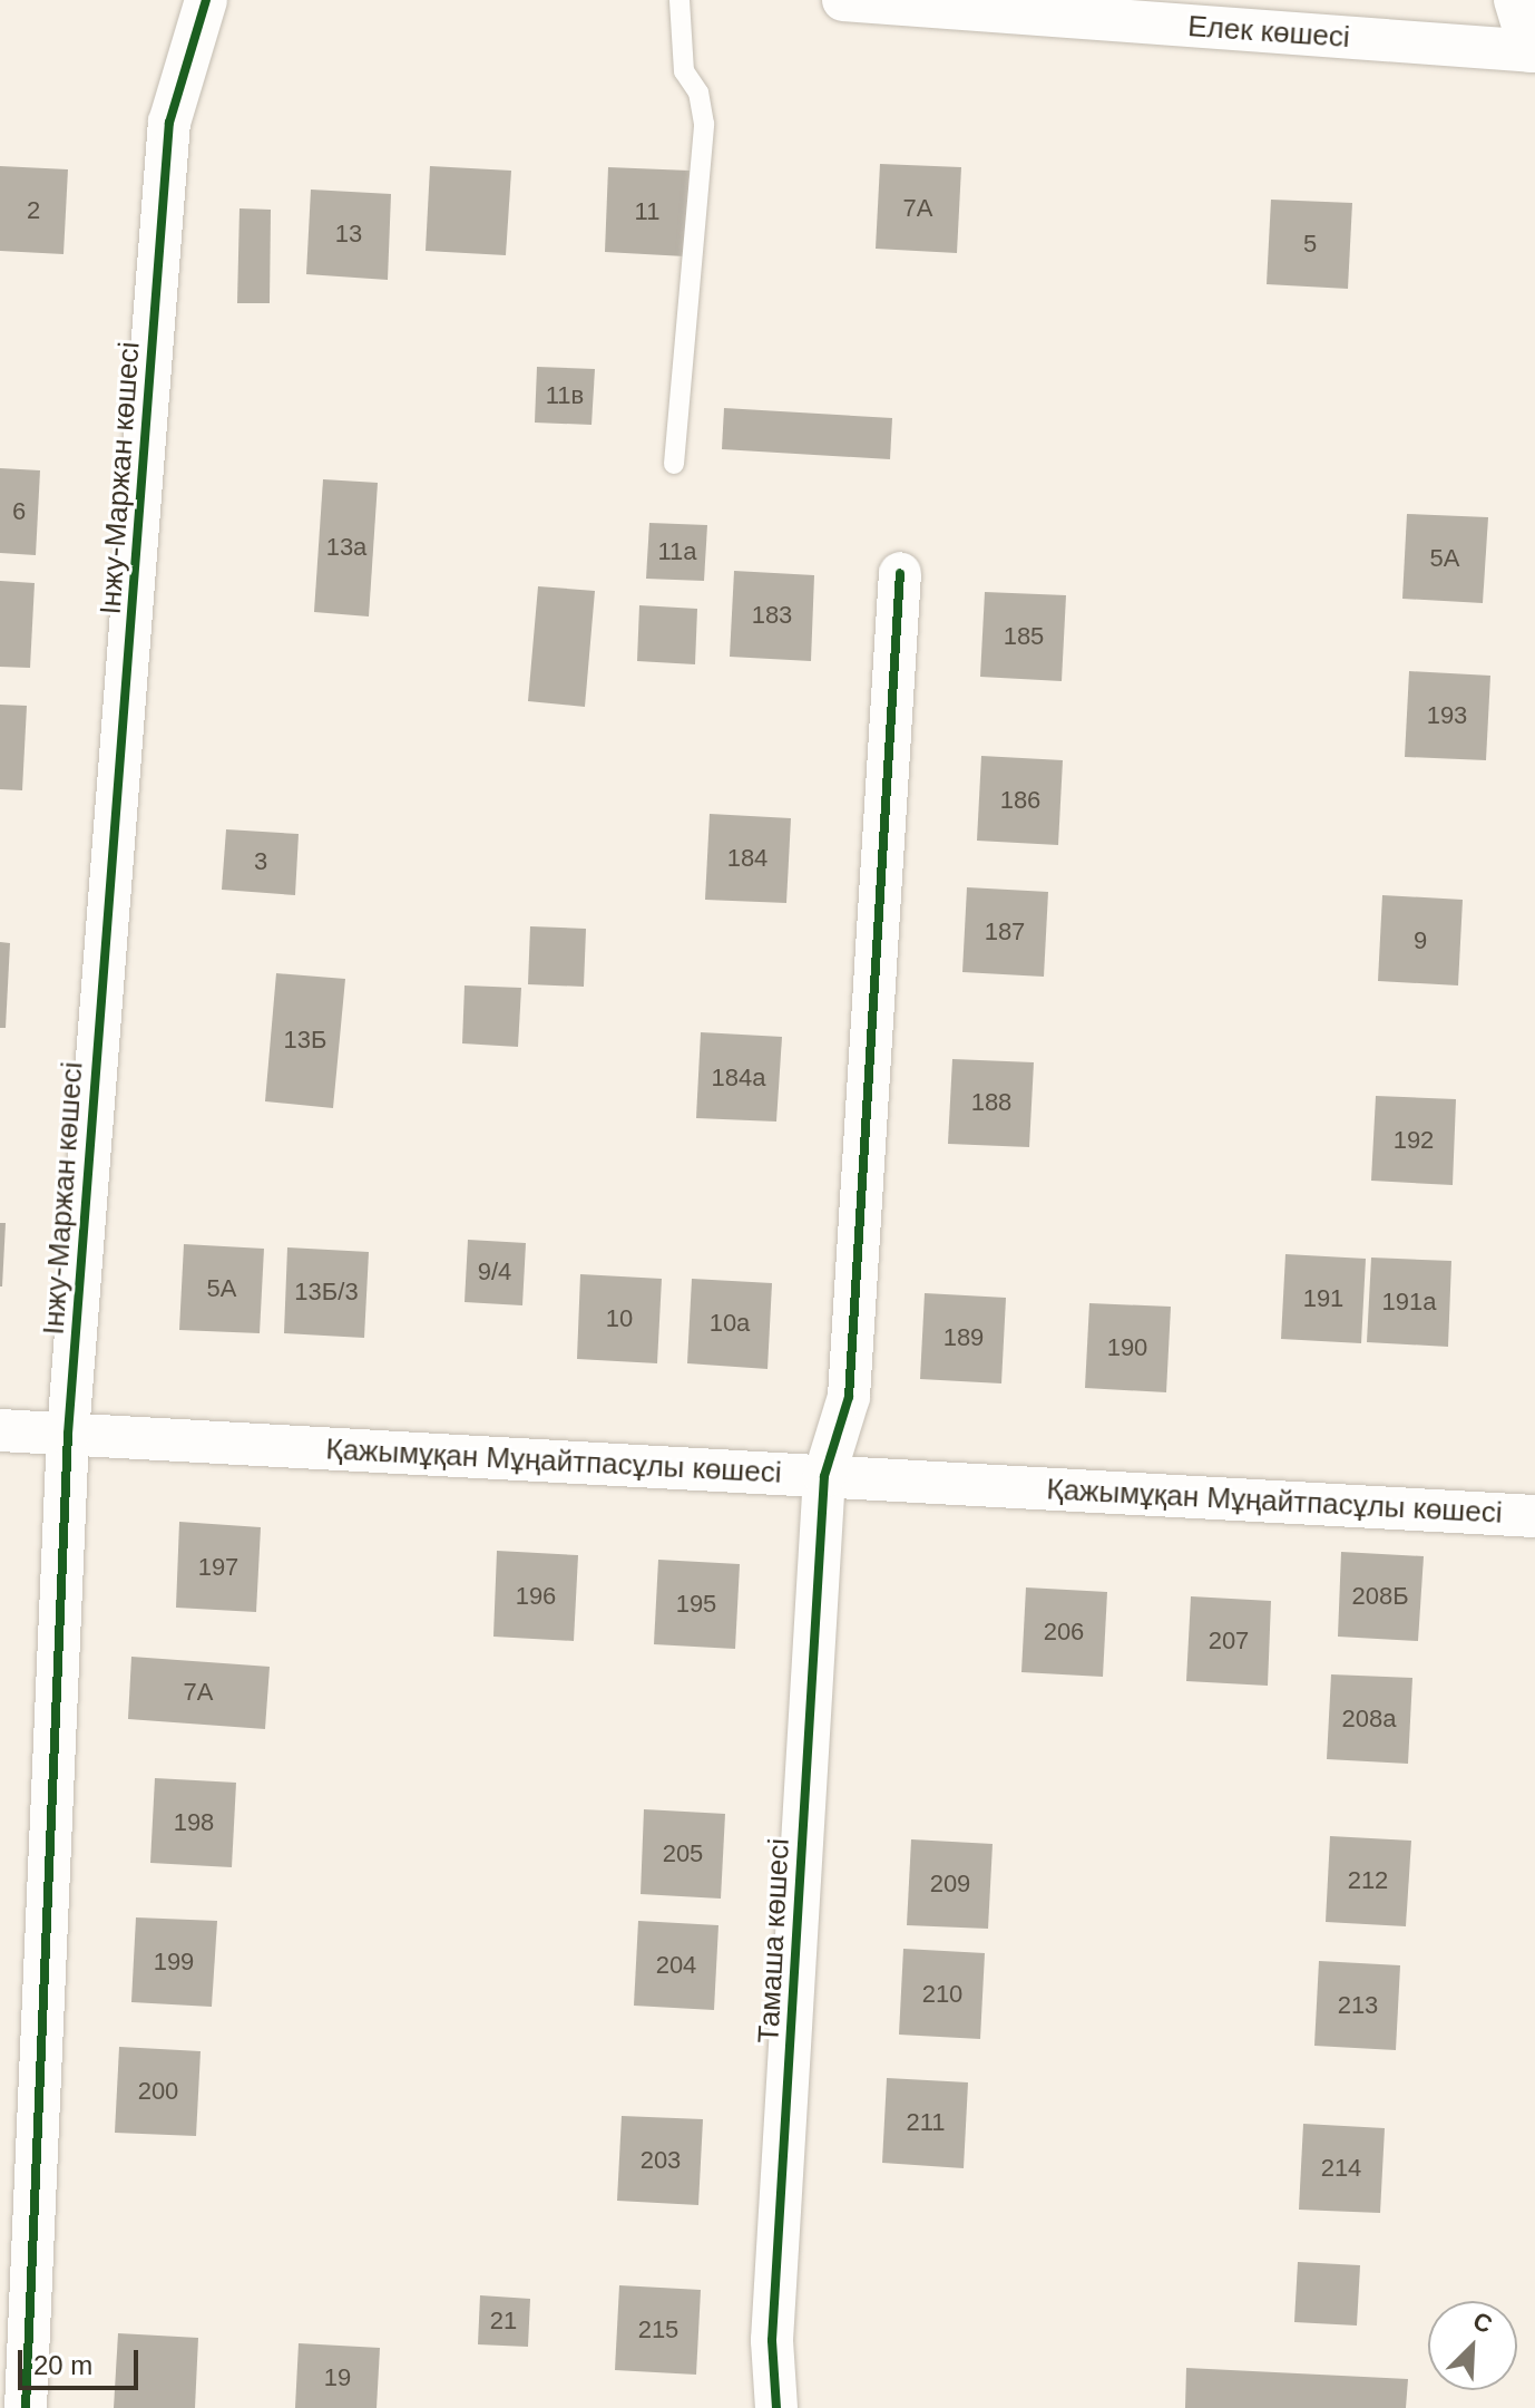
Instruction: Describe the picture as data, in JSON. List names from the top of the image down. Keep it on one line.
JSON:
{"streets":{"street":["Елек көшесі","Інжу-Маржан көшесі","Қажымұқан Мұңайтпасұлы көшесі","Тамаша көшесі"]},"crossings":[["Інжу-Маржан көшесі","Қажымұқан Мұңайтпасұлы көшесі"],["Қажымұқан Мұңайтпасұлы көшесі","Тамаша көшесі"]],"house_numbers":["7А","2","11","13","5","11в","6","13а","11а","5А","183","185","193","186","184","3","187","9","13Б","184а","188","192","9/4","5А","13Б/3","191","191а","10","10а","189","190","197","196","208Б","195","206","207","7А","208а","198","205","212","209","199","204","210","213","200","211","203","214","21","215","19"],"scale_bar":"20 m","north":"top right"}
